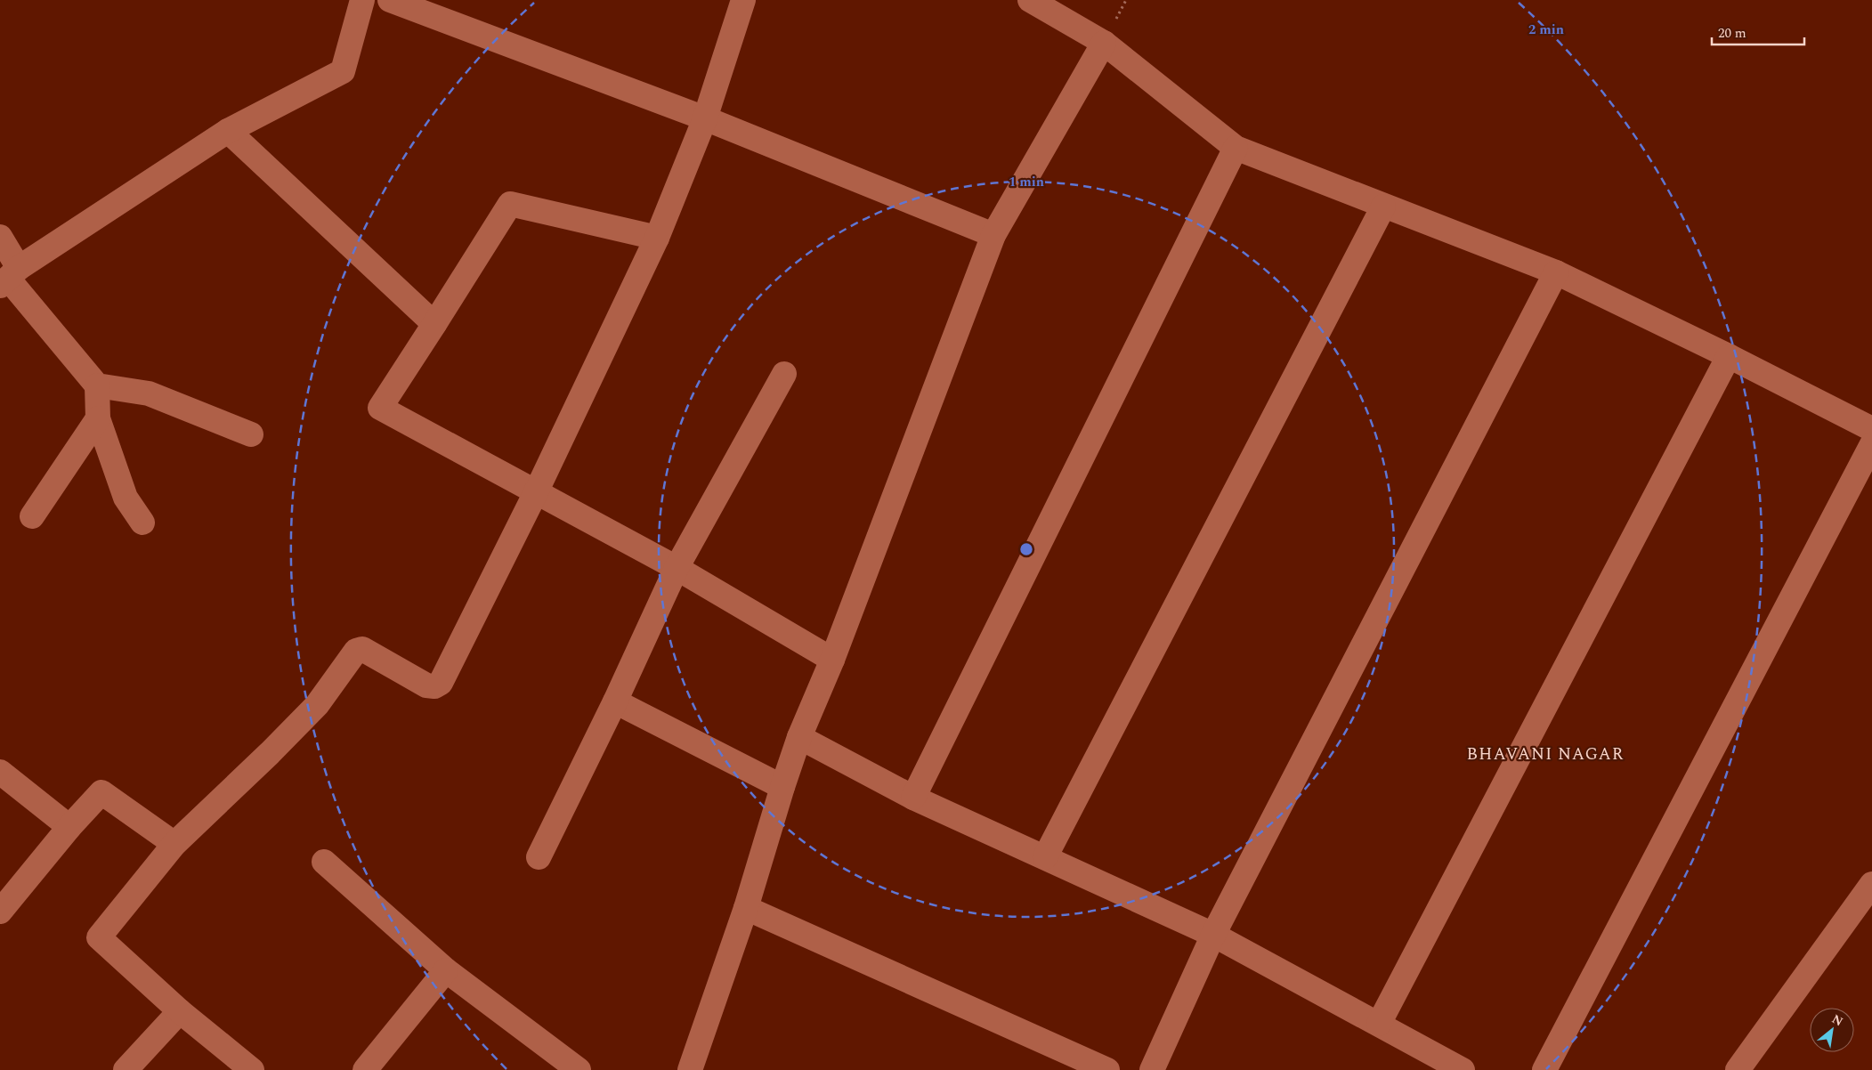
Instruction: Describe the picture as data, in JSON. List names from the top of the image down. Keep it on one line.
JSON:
{"districts":["BHAVANI NAGAR"],"scale_bar":"20 m","north":"top right","rings":["2 min","1 min"]}
